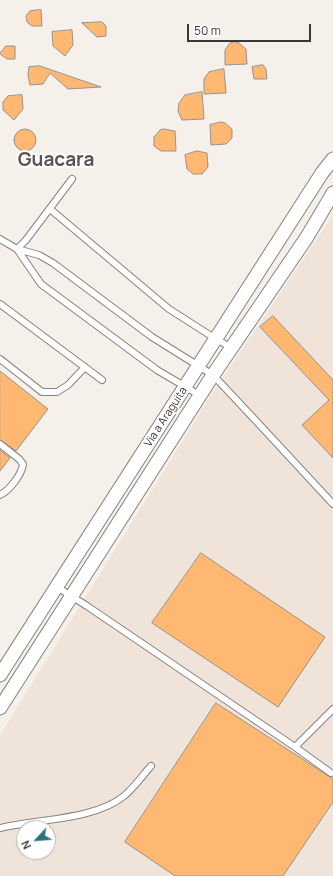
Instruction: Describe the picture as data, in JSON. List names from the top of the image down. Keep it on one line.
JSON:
{"streets":{"street":["Via a Araguita"]},"districts":["Guacara"],"scale_bar":"50 m","north":"bottom left"}
